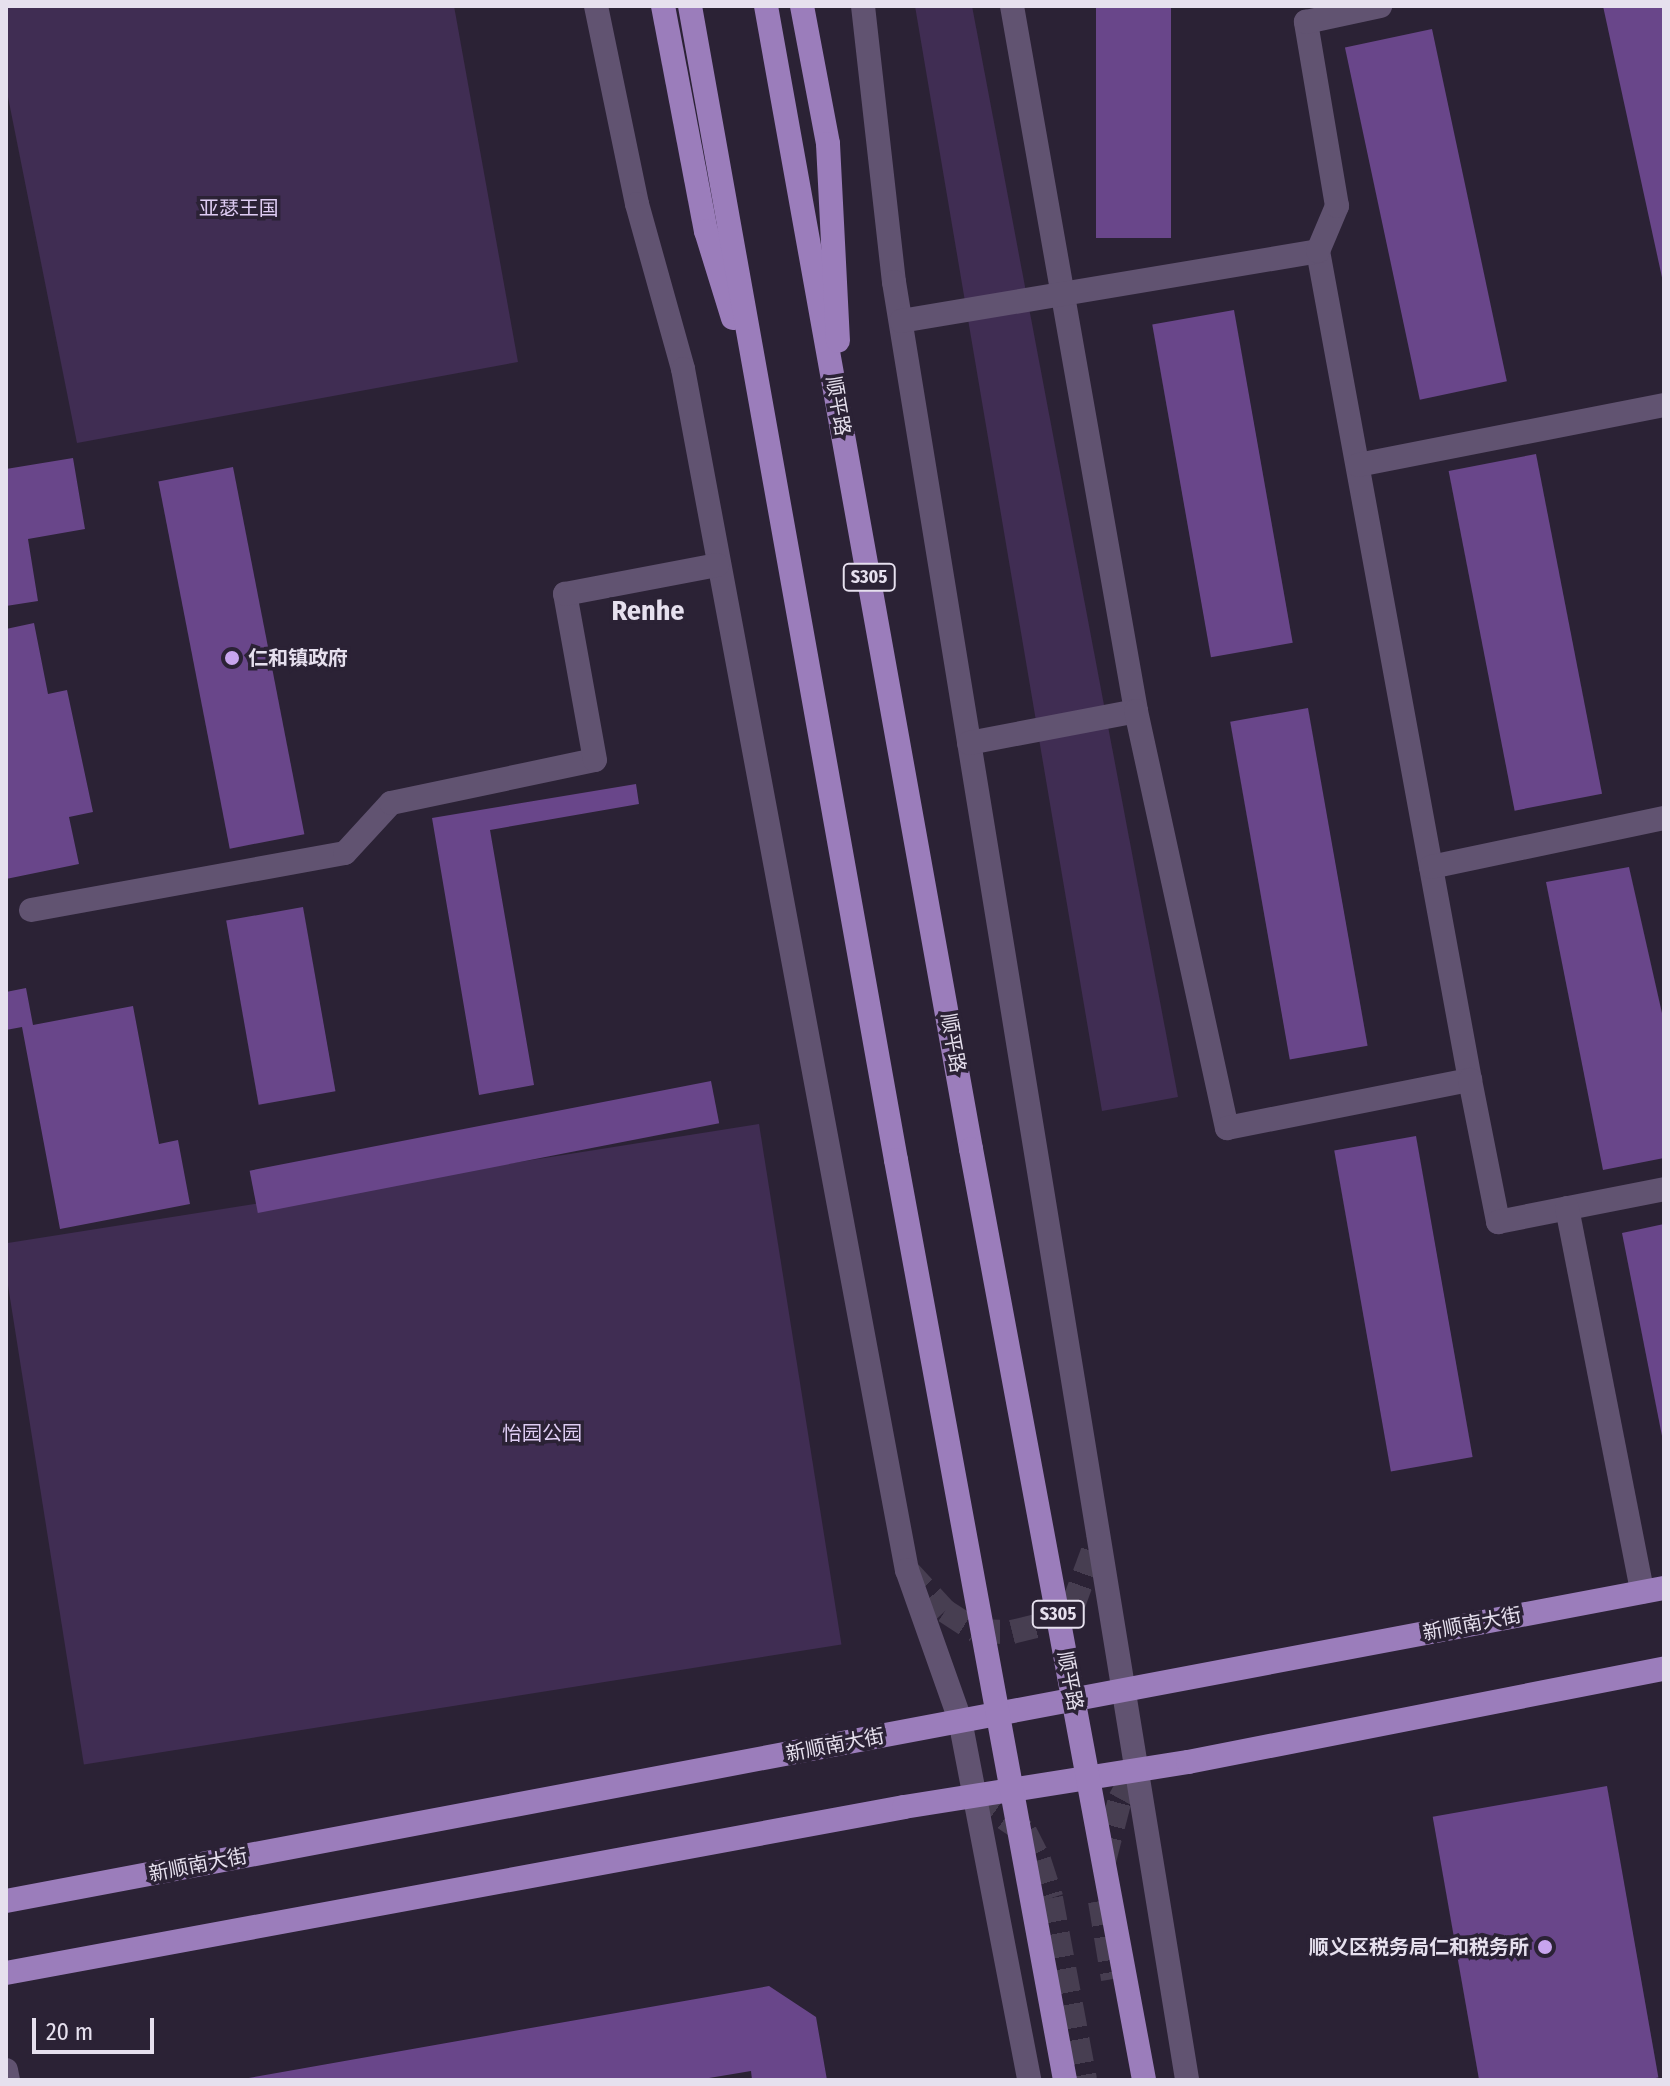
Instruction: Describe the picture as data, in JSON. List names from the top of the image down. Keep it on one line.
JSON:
{"streets":{"main road":["顺平路","S305","新顺南大街"]},"districts":["Renhe"],"parks":["亚瑟王国","怡园公园"],"places":["仁和镇政府","顺义区税务局仁和税务所"],"scale_bar":"20 m"}
